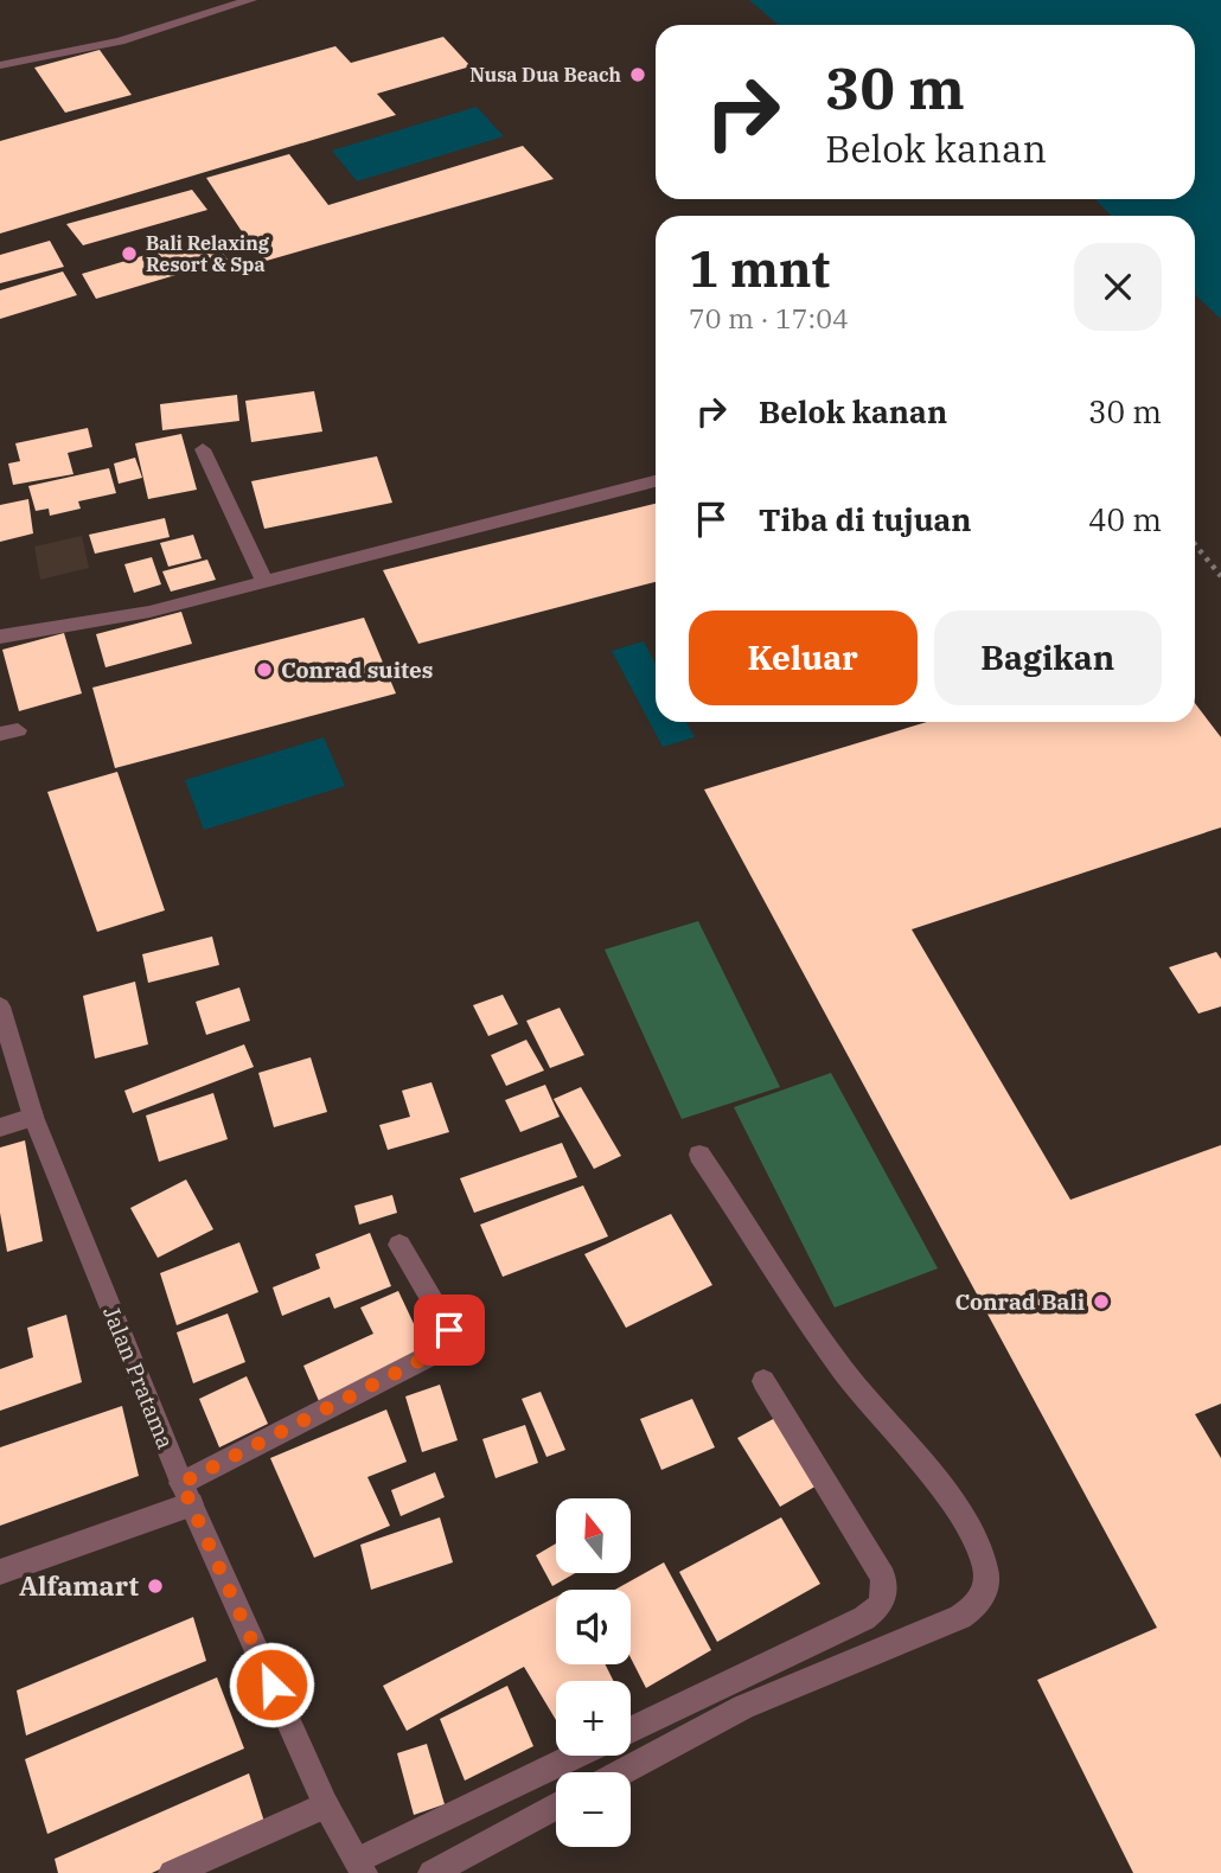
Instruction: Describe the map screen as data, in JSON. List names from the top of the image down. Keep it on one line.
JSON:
{"streets":{"street":["Jalan Pratama"]},"places":["Nusa Dua Beach","Bali Relaxing Resort & Spa","Conrad suites","Conrad Bali","Alfamart"],"north":"top","page":{"turn":["30 m","Belok kanan"],"heading":["1 mnt","70 m · 17:04"],"list":[{"name":"Belok kanan","value":"30 m"},{"name":"Tiba di tujuan","value":"40 m"}],"buttons":["Keluar","Bagikan"],"map_buttons":["+","−"]}}
